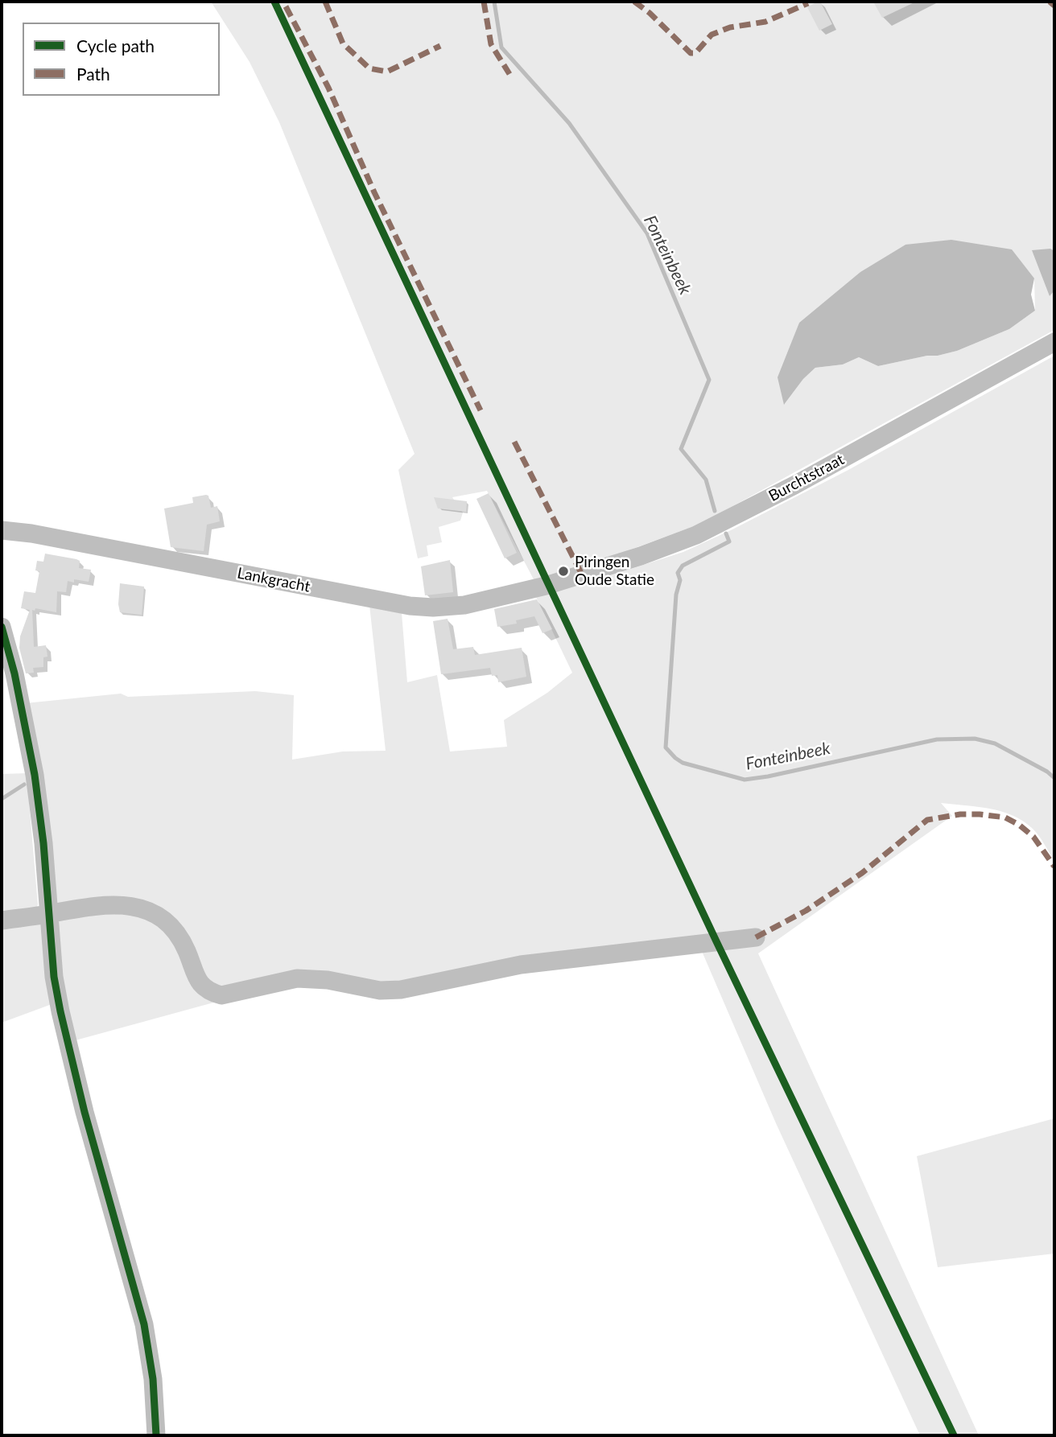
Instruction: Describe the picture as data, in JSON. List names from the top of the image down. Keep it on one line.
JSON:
{"streets":{"street":["Burchtstraat","Lankgracht"]},"crossings":[["Burchtstraat","Lankgracht"]],"water":["Fonteinbeek"],"places":["Piringen Oude Statie"],"legend":["Cycle path","Path"]}
